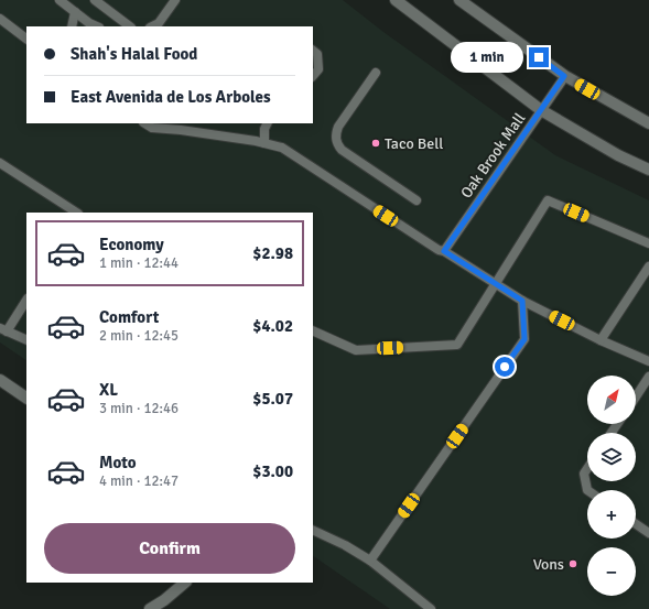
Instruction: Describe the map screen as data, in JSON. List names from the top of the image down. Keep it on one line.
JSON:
{"streets":{"lane":["Oak Brook Mall"]},"places":["Taco Bell","Vons"],"north":"top right","page":{"banner":["Shah's Halal Food","East Avenida de Los Arboles"],"bubble":"1 min","list":[{"name":"Economy","note":"1 min · 12:44","value":"$2.98"},{"name":"Comfort","note":"2 min · 12:45","value":"$4.02"},{"name":"XL","note":"3 min · 12:46","value":"$5.07"},{"name":"Moto","note":"4 min · 12:47","value":"$3.00"}],"map_buttons":["+","−"],"buttons":"Confirm"}}
